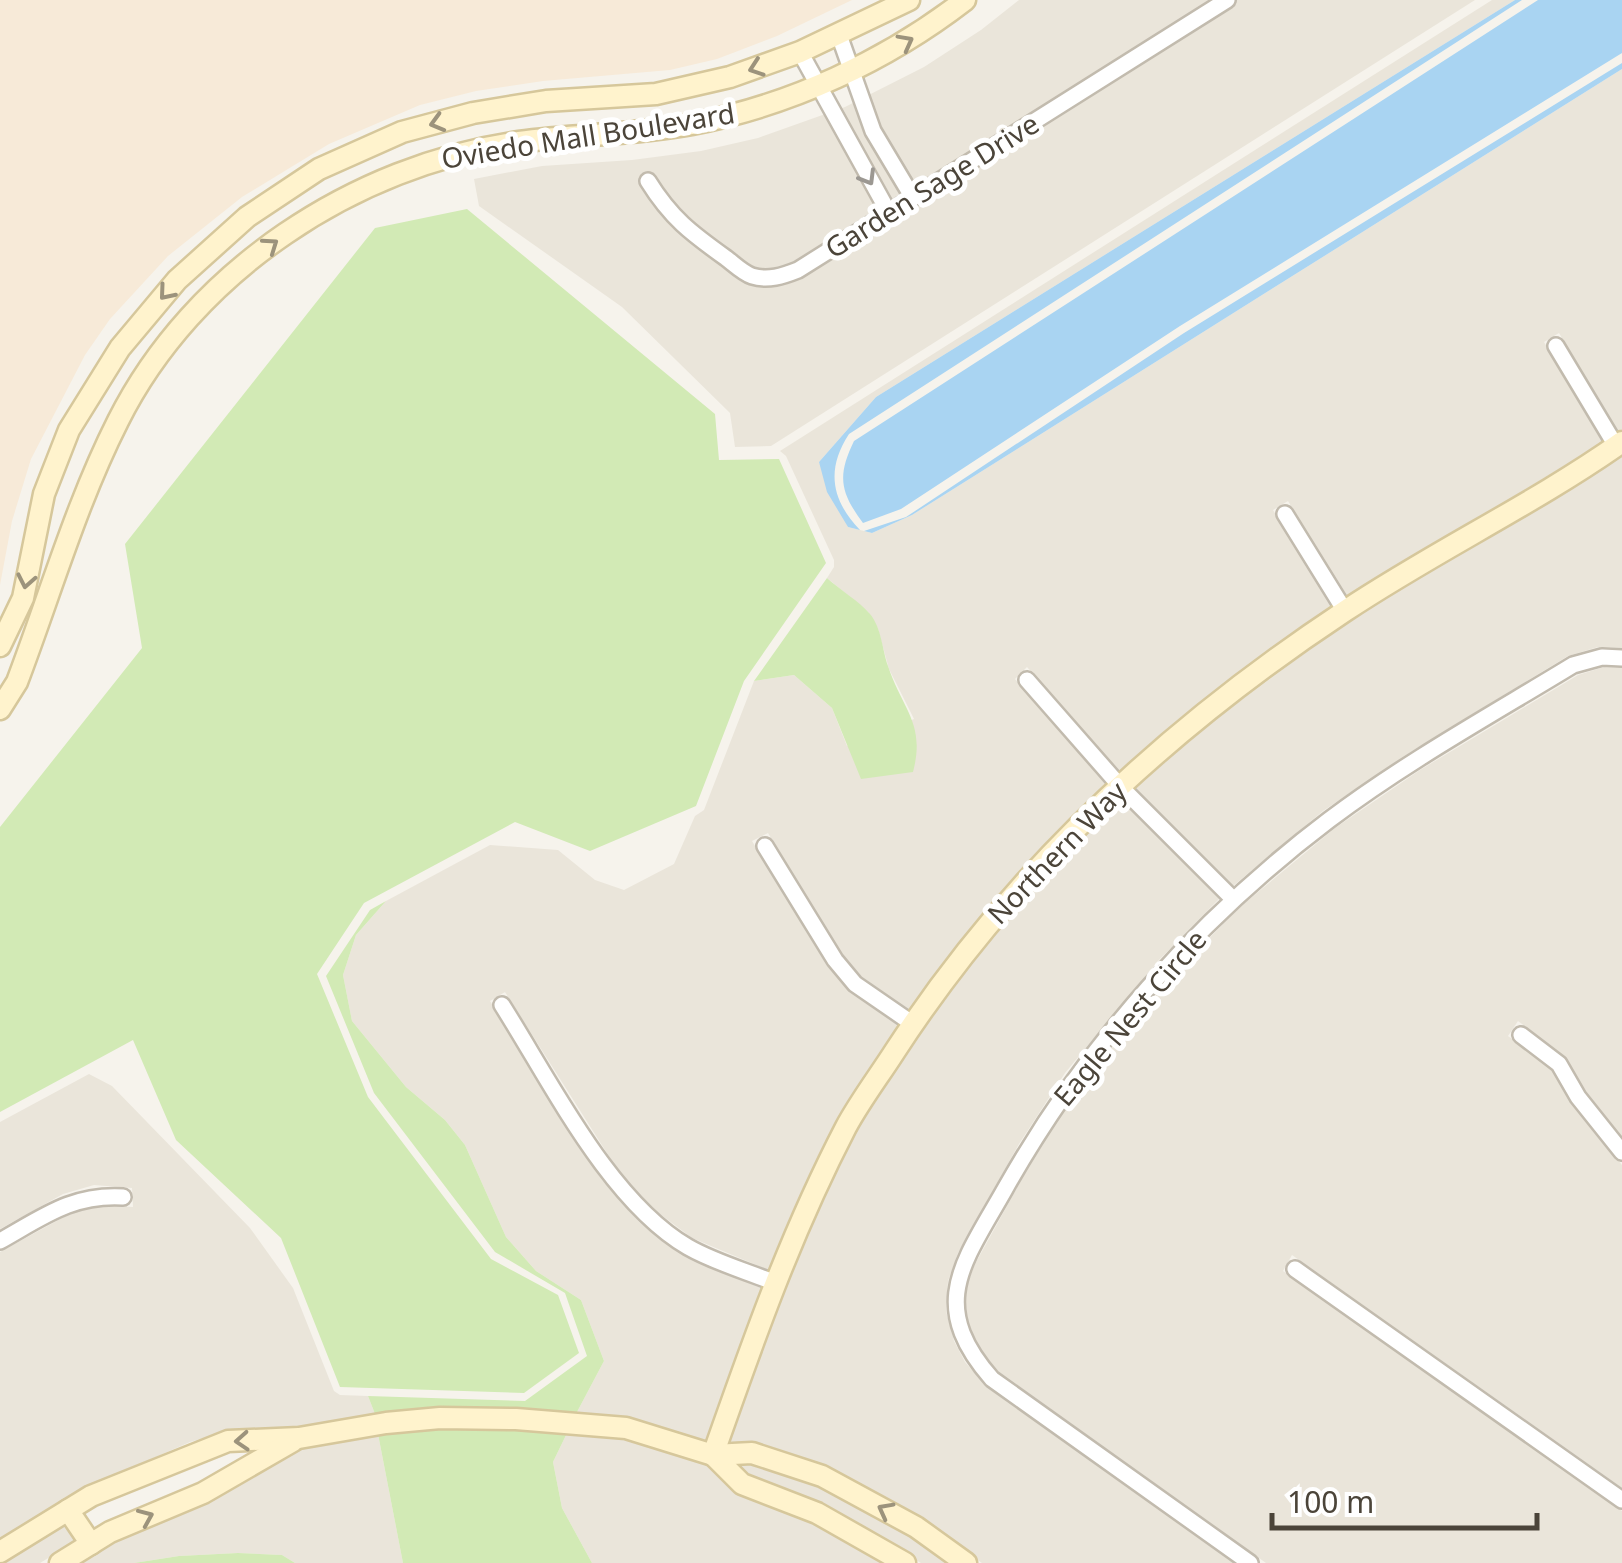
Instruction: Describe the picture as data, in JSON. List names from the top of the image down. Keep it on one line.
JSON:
{"streets":{"street":["Oviedo Mall Boulevard","Garden Sage Drive","Northern Way","Eagle Nest Circle"]},"scale_bar":"100 m"}
